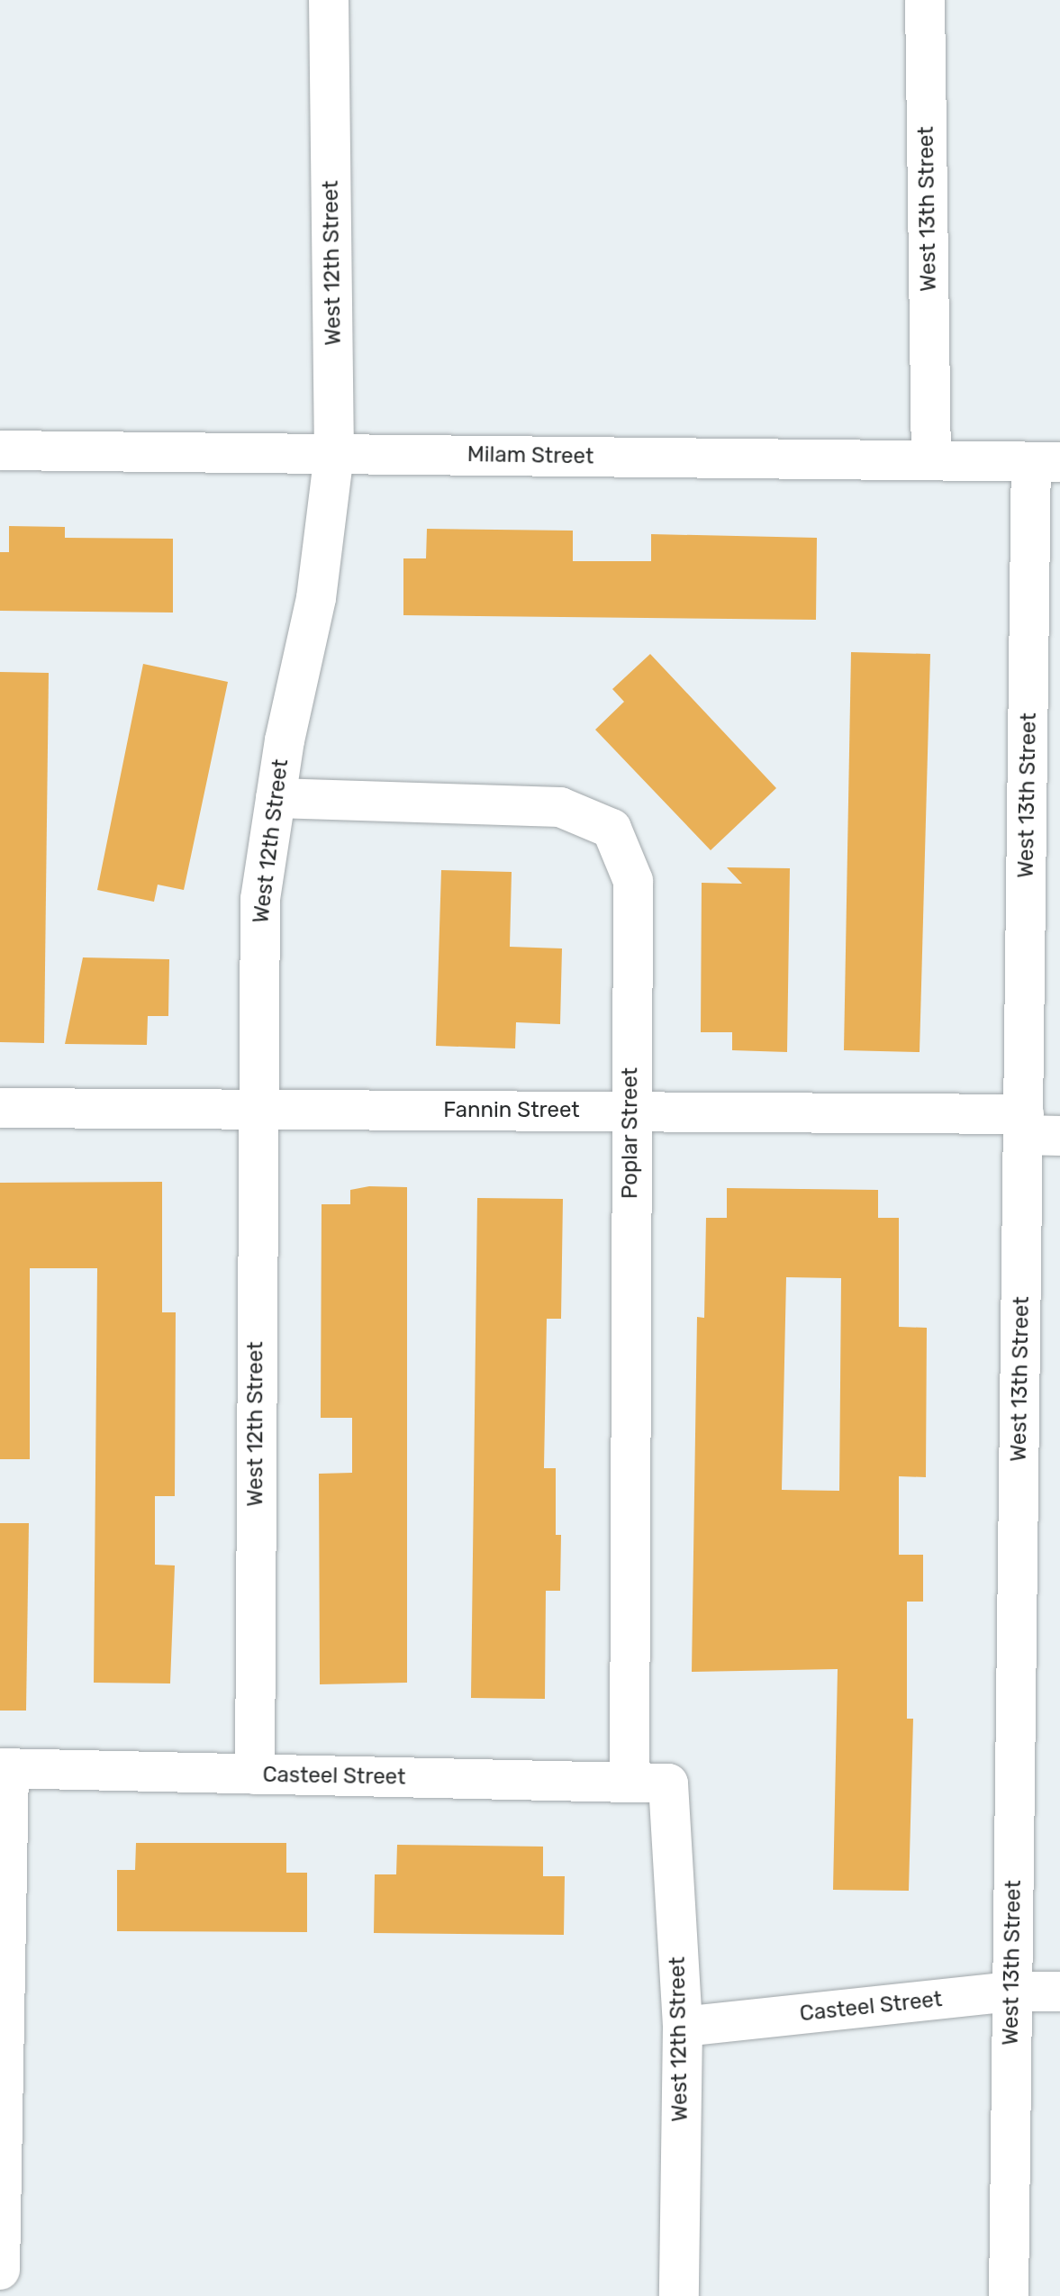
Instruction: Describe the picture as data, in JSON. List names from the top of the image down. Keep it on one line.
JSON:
{"streets":{"street":["West 13th Street","West 12th Street","Milam Street","Fannin Street","Poplar Street","Casteel Street"]},"crossings":[["West 13th Street","Milam Street"],["West 13th Street","Fannin Street"],["West 13th Street","Casteel Street"],["West 12th Street","Milam Street"],["West 12th Street","Fannin Street"],["West 12th Street","Poplar Street"],["West 12th Street","Casteel Street"],["Fannin Street","Poplar Street"],["Poplar Street","Casteel Street"]]}
